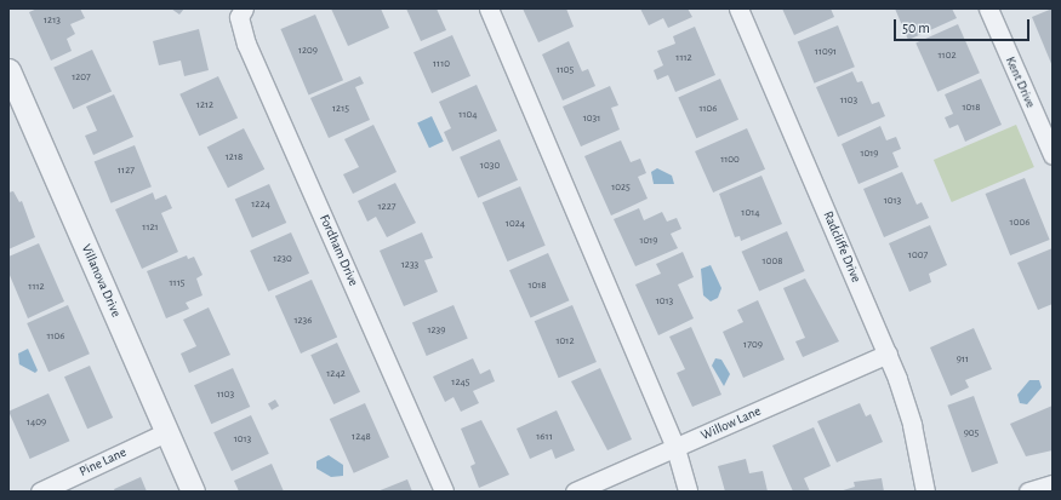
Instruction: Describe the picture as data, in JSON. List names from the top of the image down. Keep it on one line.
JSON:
{"streets":{"street":["Kent Drive","Radcliffe Drive","Fordham Drive","Villanova Drive","Willow Lane","Pine Lane"]},"crossings":[["Radcliffe Drive","Willow Lane"],["Villanova Drive","Pine Lane"]],"house_numbers":["1213","1209","11091","1102","1112","1110","1105","1207","1103","1212","1018","1215","1106","1104","1031","1019","1218","1100","1030","1127","1025","1013","1224","1227","1014","1006","1024","1121","1019","1007","1230","1008","1233","1115","1018","1112","1013","1236","1239","1106","1012","1709","911","1242","1245","1103","1409","905","1248","1611","1013"],"scale_bar":"50 m"}
